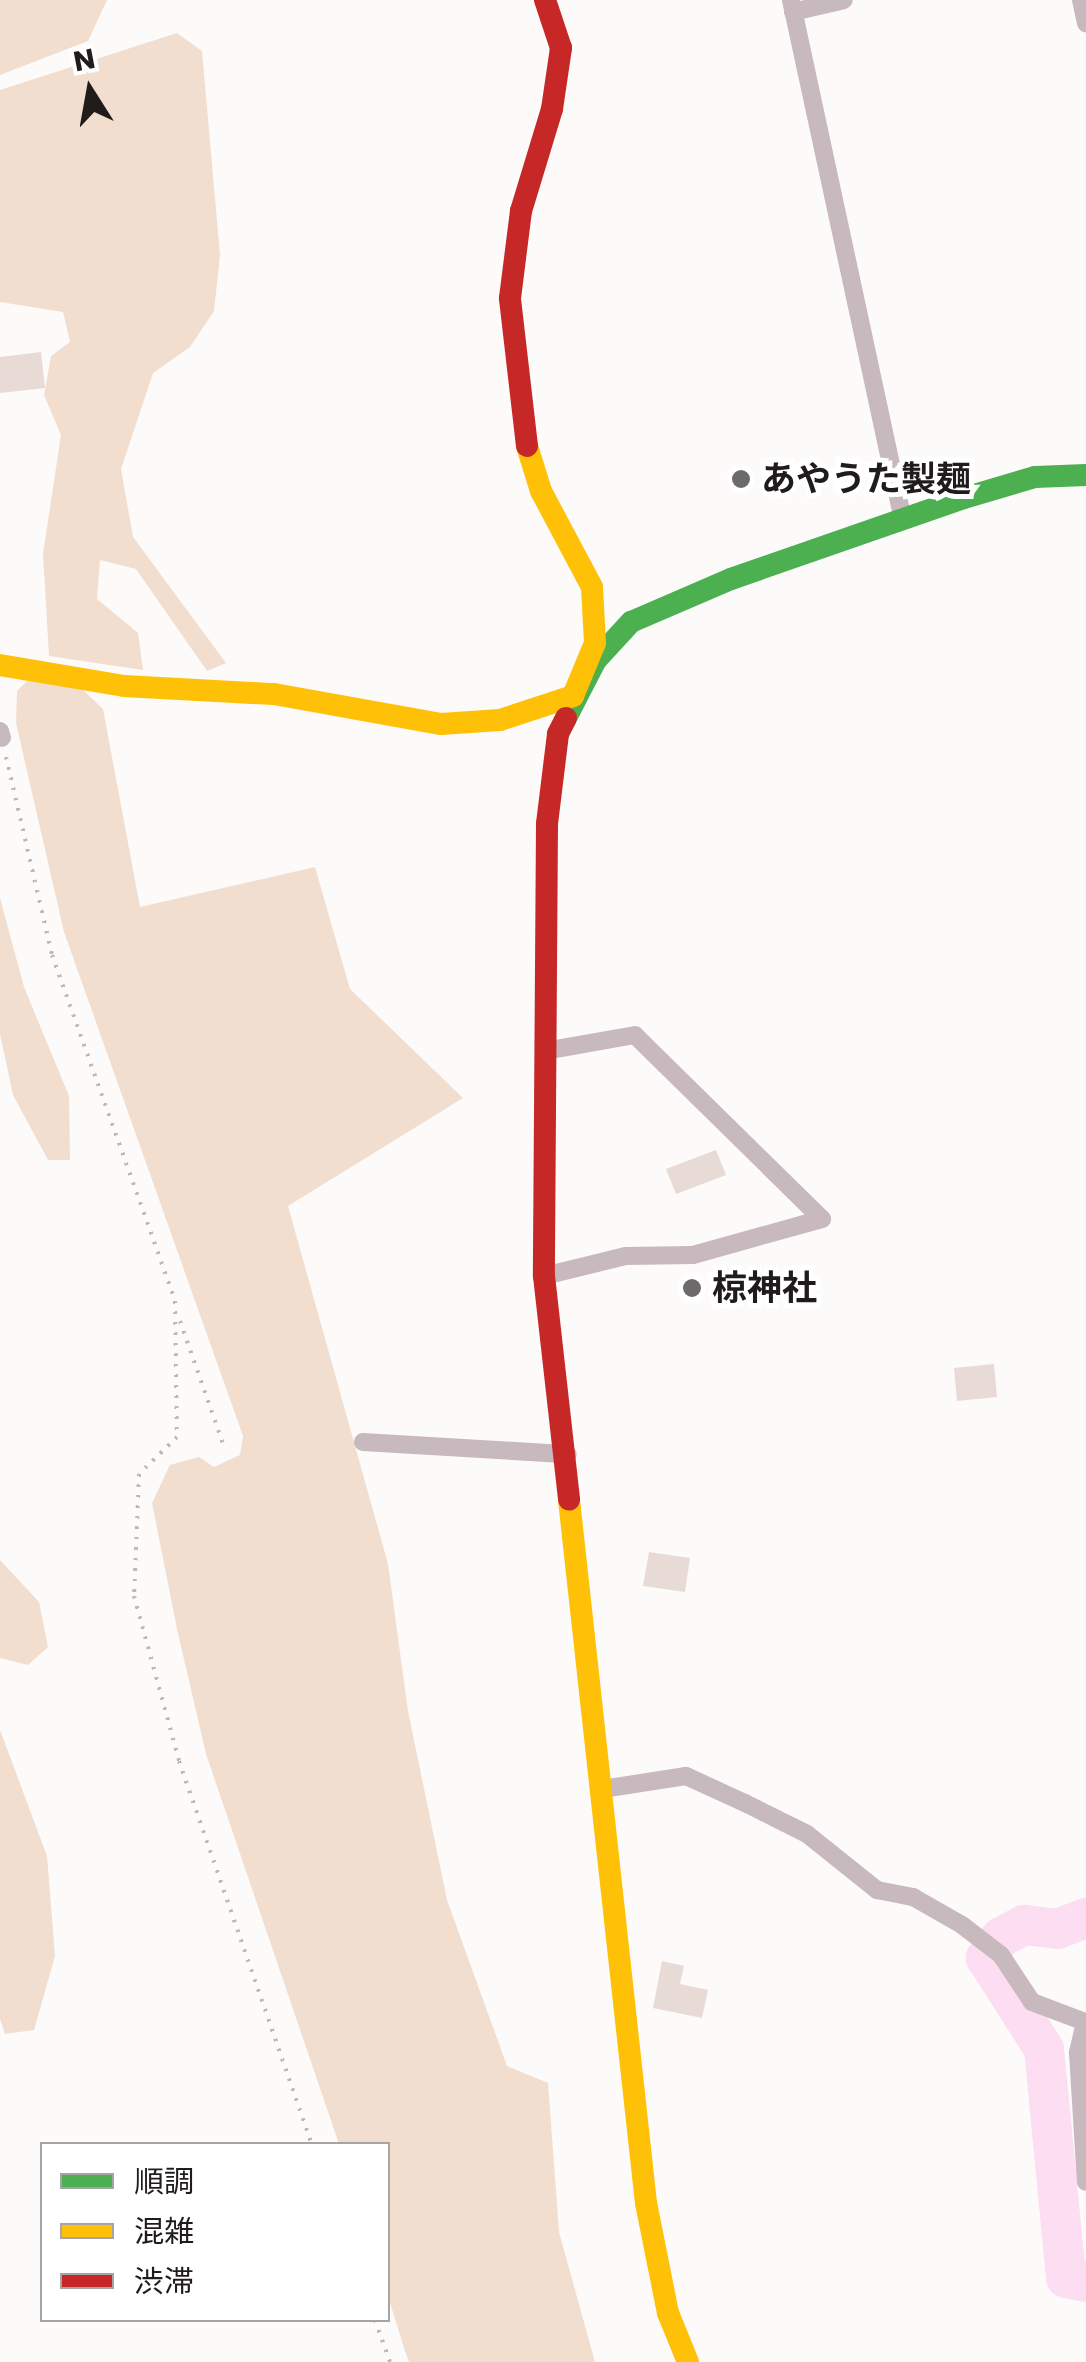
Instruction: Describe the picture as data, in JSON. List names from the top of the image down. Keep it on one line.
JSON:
{"places":["あやうた製麺","椋神社"],"legend":["順調","混雑","渋滞"],"north":"top"}
